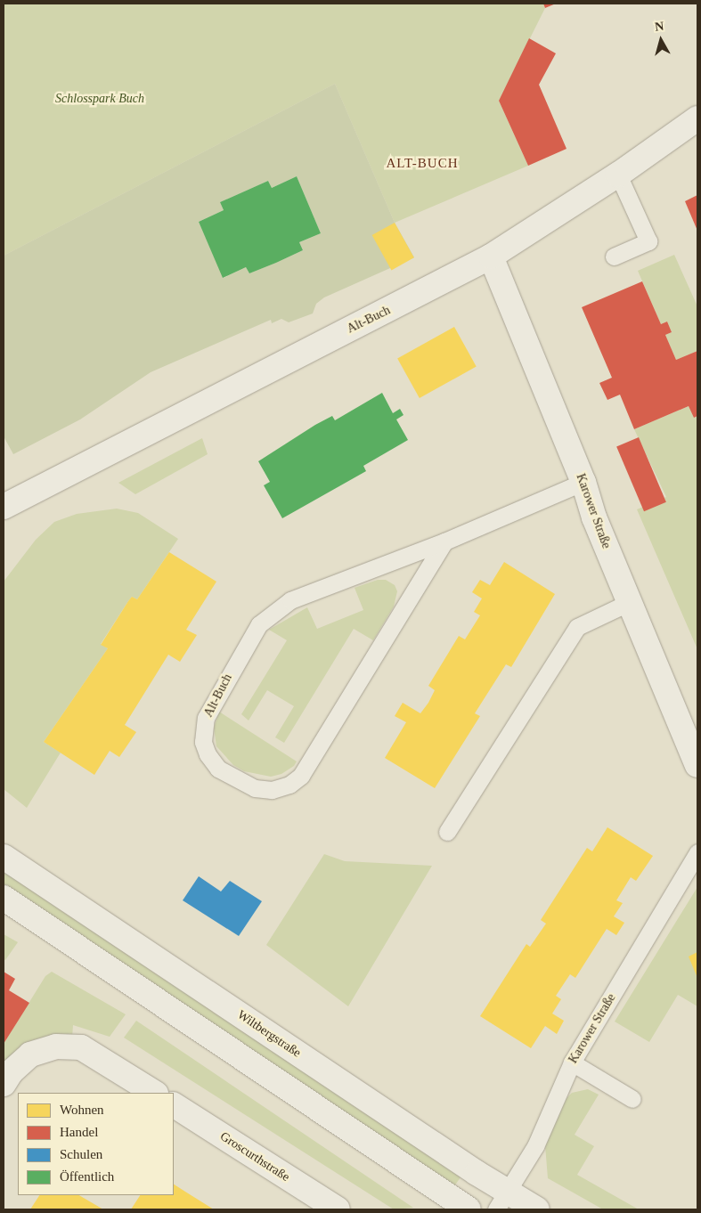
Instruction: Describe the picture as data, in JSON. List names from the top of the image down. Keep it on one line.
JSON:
{"streets":{"main road":["Alt-Buch","Karower Straße","Wiltbergstraße","Groscurthstraße"]},"crossings":[["Alt-Buch","Karower Straße"],["Karower Straße","Wiltbergstraße"]],"districts":["ALT-BUCH"],"parks":["Schlosspark Buch"],"legend":["Wohnen","Handel","Schulen","Öffentlich"],"north":"top"}
